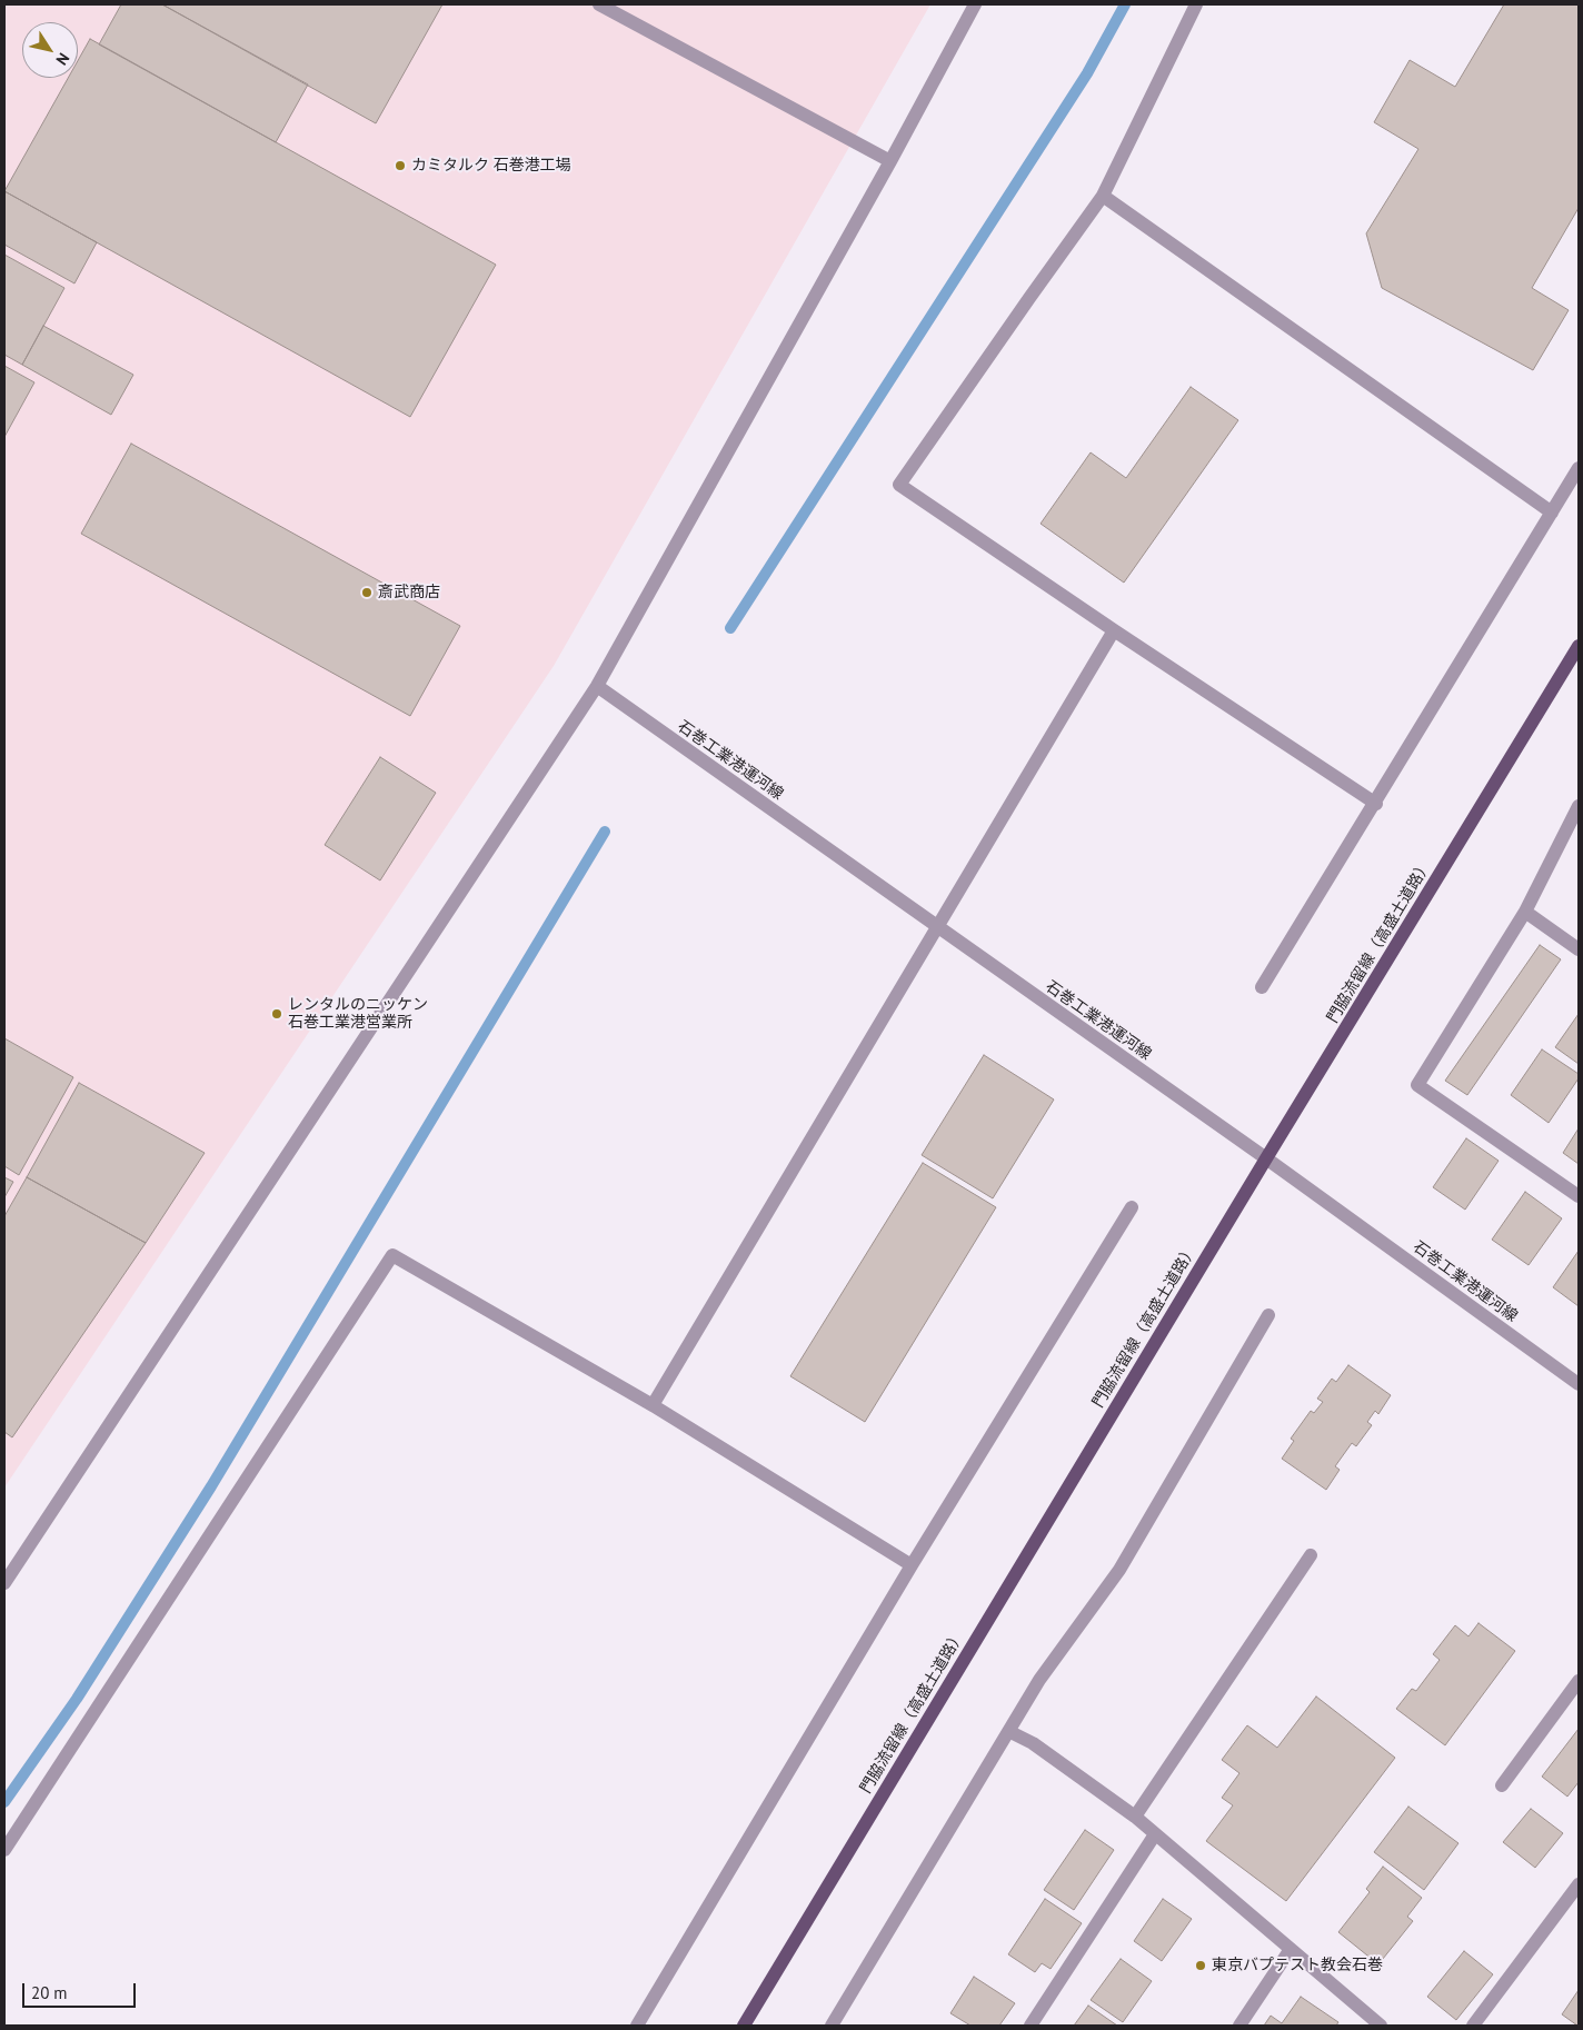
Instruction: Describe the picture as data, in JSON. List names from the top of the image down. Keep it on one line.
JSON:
{"streets":{"main road":["門脇流留線（高盛土道路）"],"street":["石巻工業港運河線"]},"crossings":[["石巻工業港運河線","門脇流留線（高盛土道路）"]],"places":["カミタルク 石巻港工場","斎武商店","レンタルのニッケン 石巻工業港営業所","東京バプテスト教会石巻"],"scale_bar":"20 m","north":"bottom right"}
